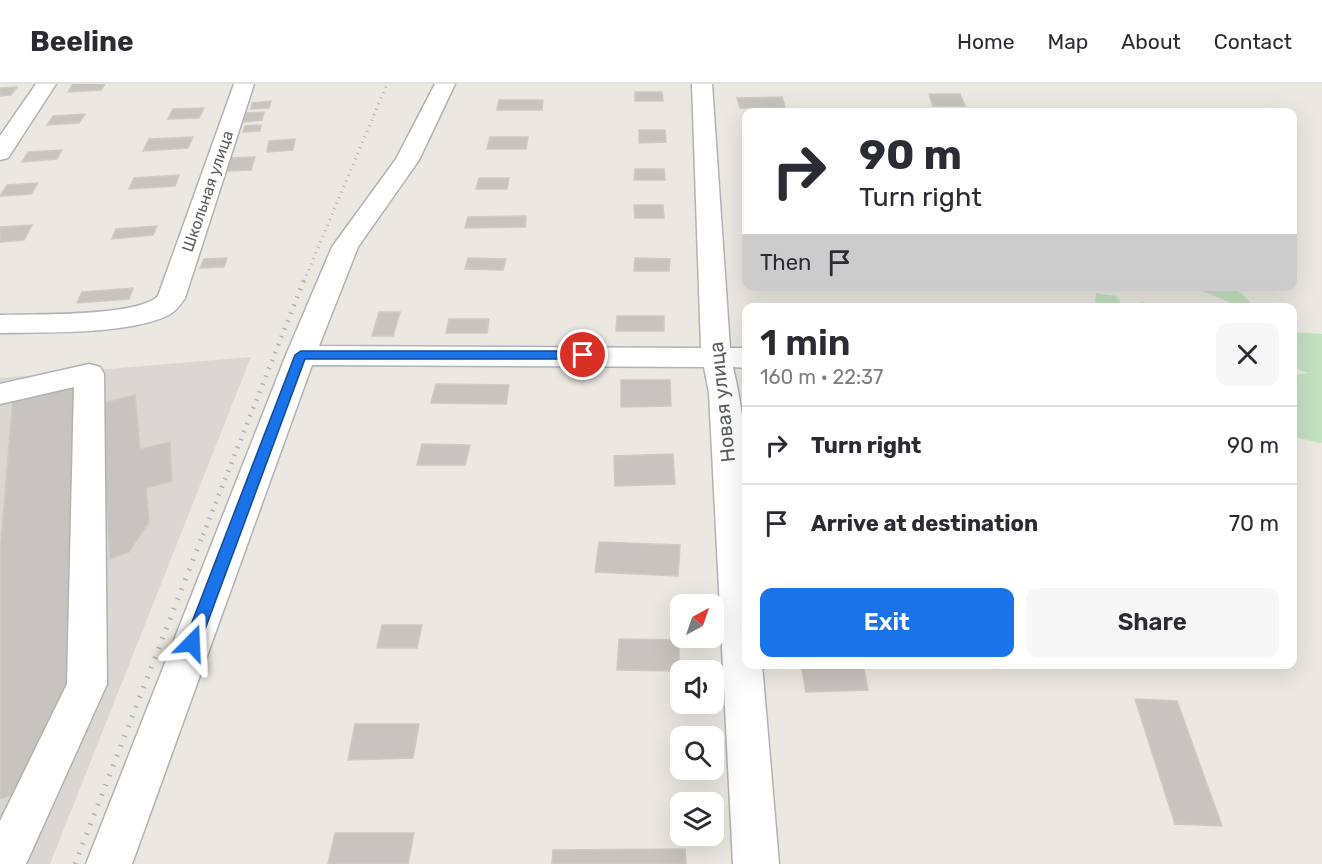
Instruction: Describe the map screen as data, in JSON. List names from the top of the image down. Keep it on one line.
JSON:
{"streets":{"street":["Школьная улица","Новая улица"]},"north":"top right","page":{"header":"Beeline","nav":["Home","Map","About","Contact"],"turn":["90 m","Turn right"],"then":"Then","heading":["1 min","160 m · 22:37"],"list":[{"name":"Turn right","value":"90 m"},{"name":"Arrive at destination","value":"70 m"}],"buttons":["Exit","Share"]}}
